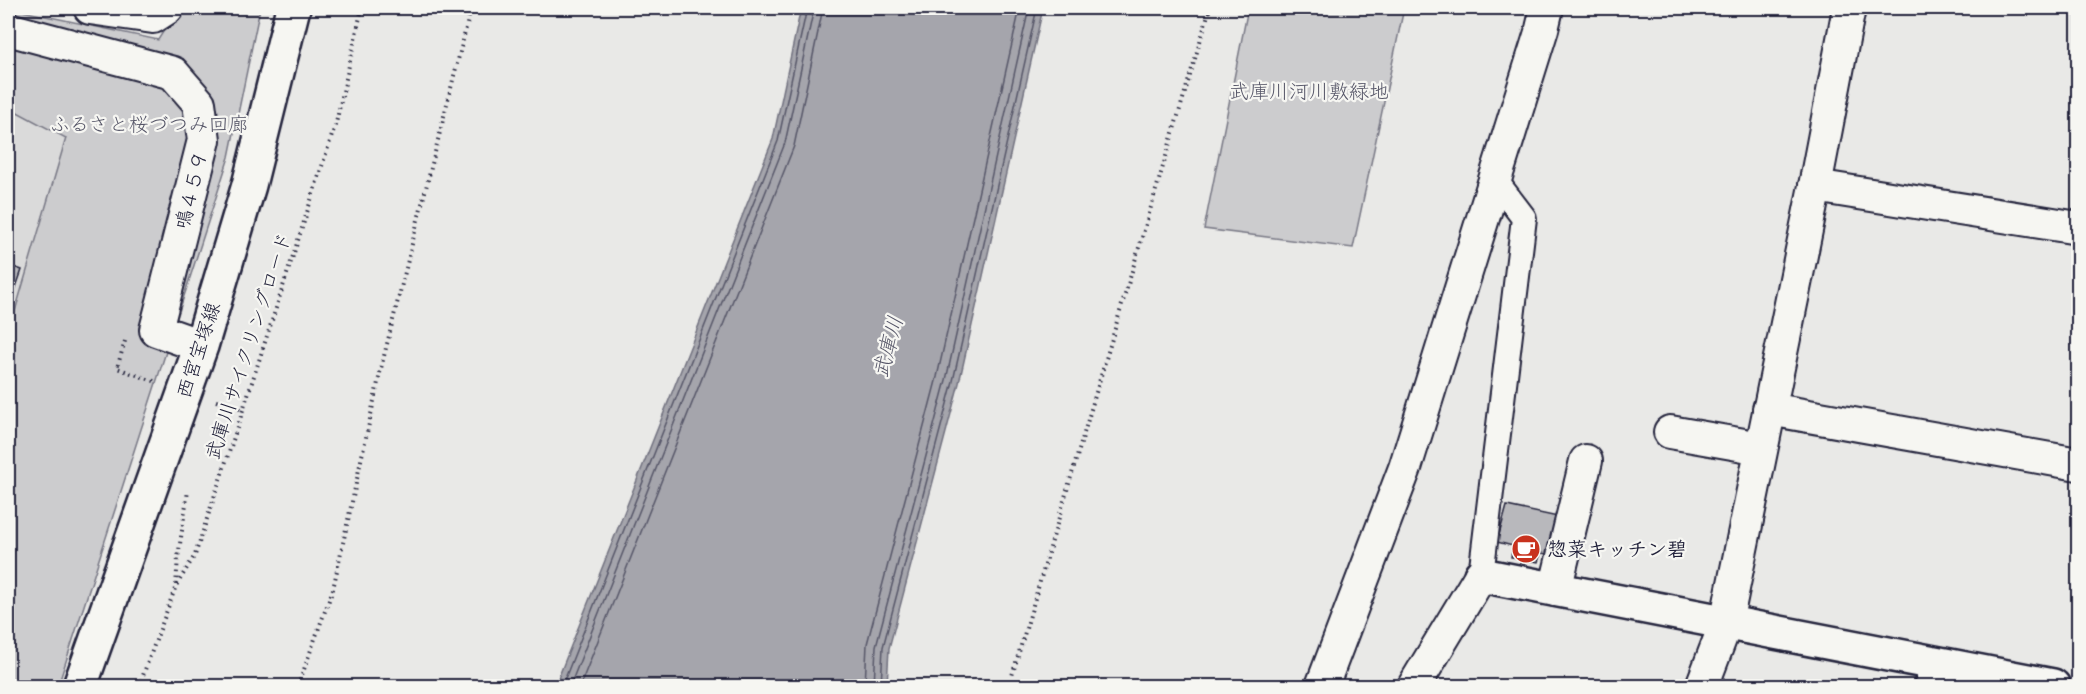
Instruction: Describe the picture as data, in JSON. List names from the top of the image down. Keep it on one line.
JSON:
{"streets":{"main road":["西宮宝塚線"],"street":["鳴４５９"],"path":["武庫川サイクリングロード"]},"crossings":[["鳴４５９","西宮宝塚線"]],"water":["武庫川"],"parks":["武庫川河川敷緑地","ふるさと桜づつみ回廊"],"places":{"cafe":["惣菜キッチン碧"]}}
